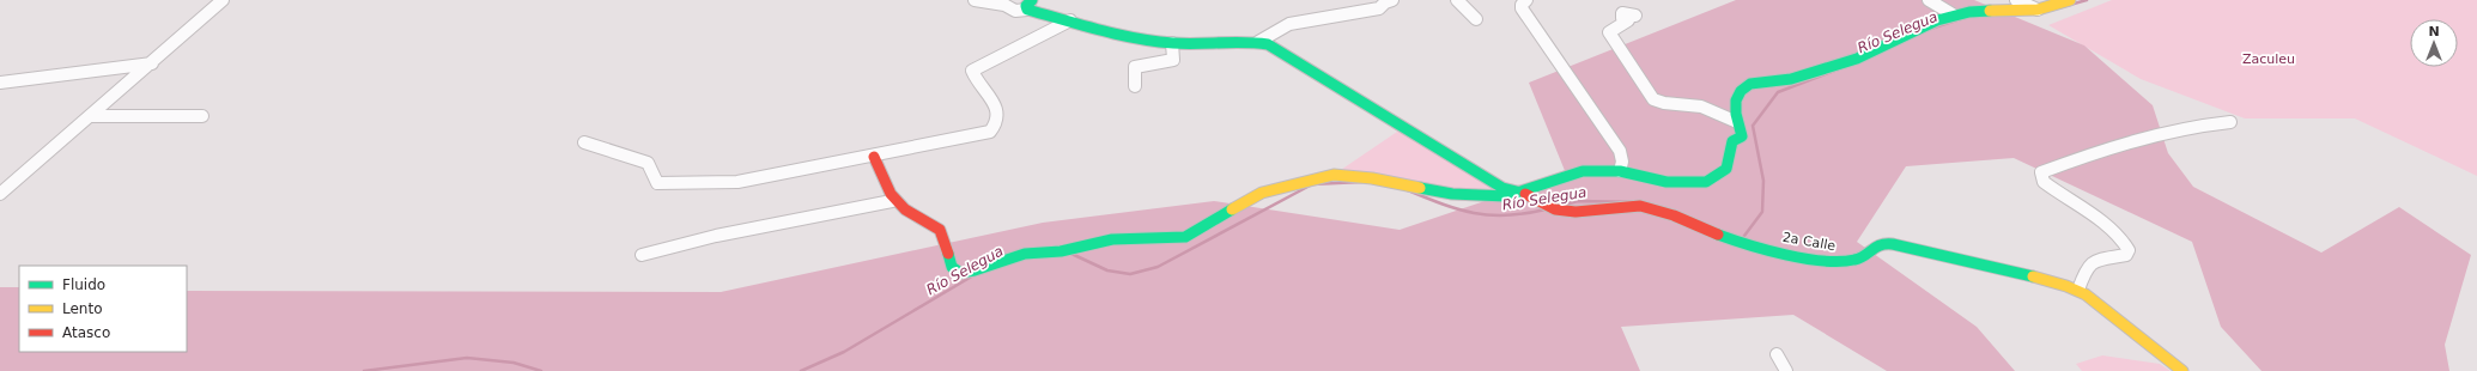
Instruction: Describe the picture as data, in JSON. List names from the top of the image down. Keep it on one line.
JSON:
{"streets":{"street":["2a Calle"]},"water":["Río Selegua"],"parks":["Zaculeu"],"legend":["Fluido","Lento","Atasco"],"north":"top"}
